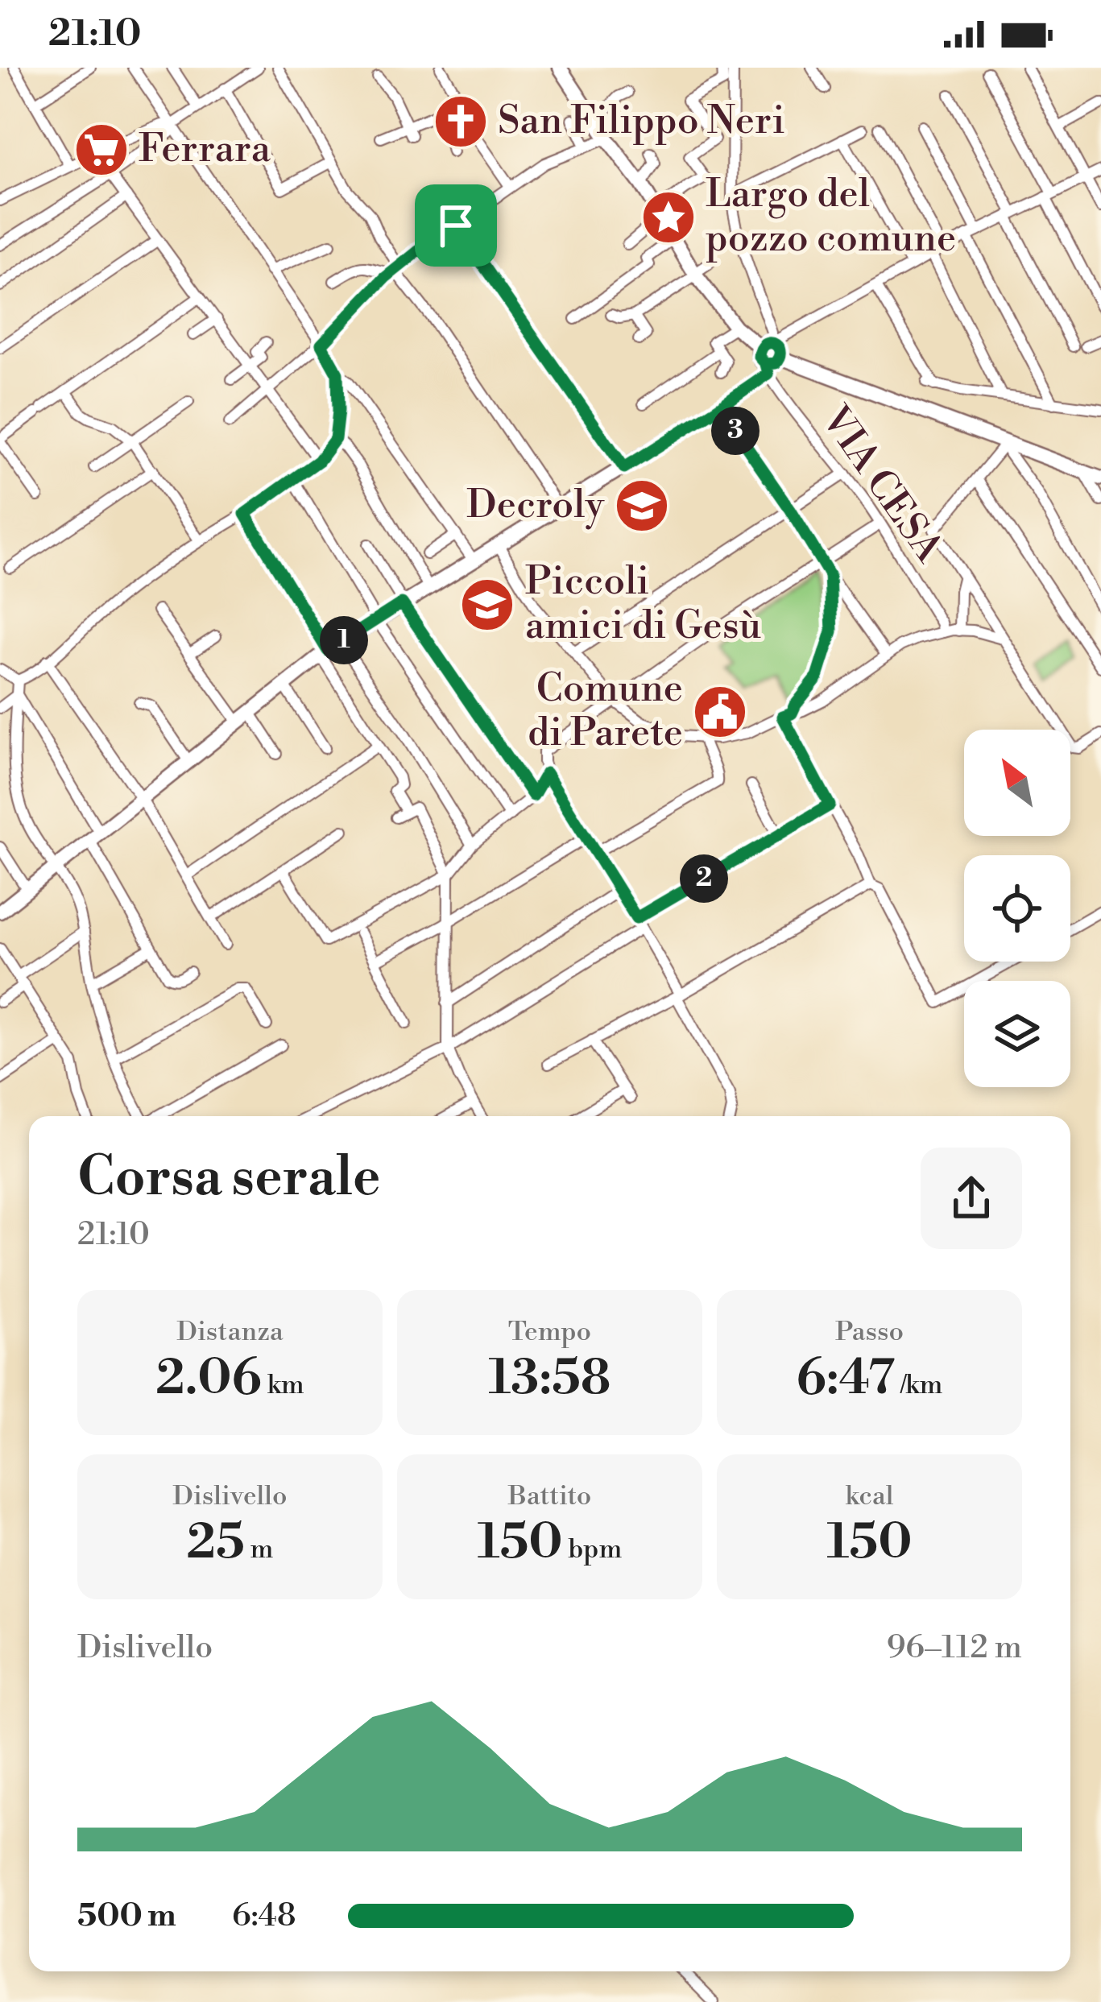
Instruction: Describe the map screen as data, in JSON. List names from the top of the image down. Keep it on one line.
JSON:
{"streets":{"street":["VIA CESA"]},"places":{"church":["San Filippo Neri"],"supermarket":["Ferrara"],"place":["Largo del pozzo comune"],"school or university":["Decroly","Piccoli amici di Gesù"],"public building":["Comune di Parete"]},"north":"top left","page":{"status":"21:10","pins":["3","1","2"],"heading":["Corsa serale","21:10"],"stats":[["Distanza","2.06 km"],["Tempo","13:58"],["Passo","6:47 /km"],["Dislivello","25 m"],["Battito","150 bpm"],["kcal","150"]],"chart":["Dislivello","96–112 m"],"list":[{"name":"500 m","note":"6:48"}]}}
